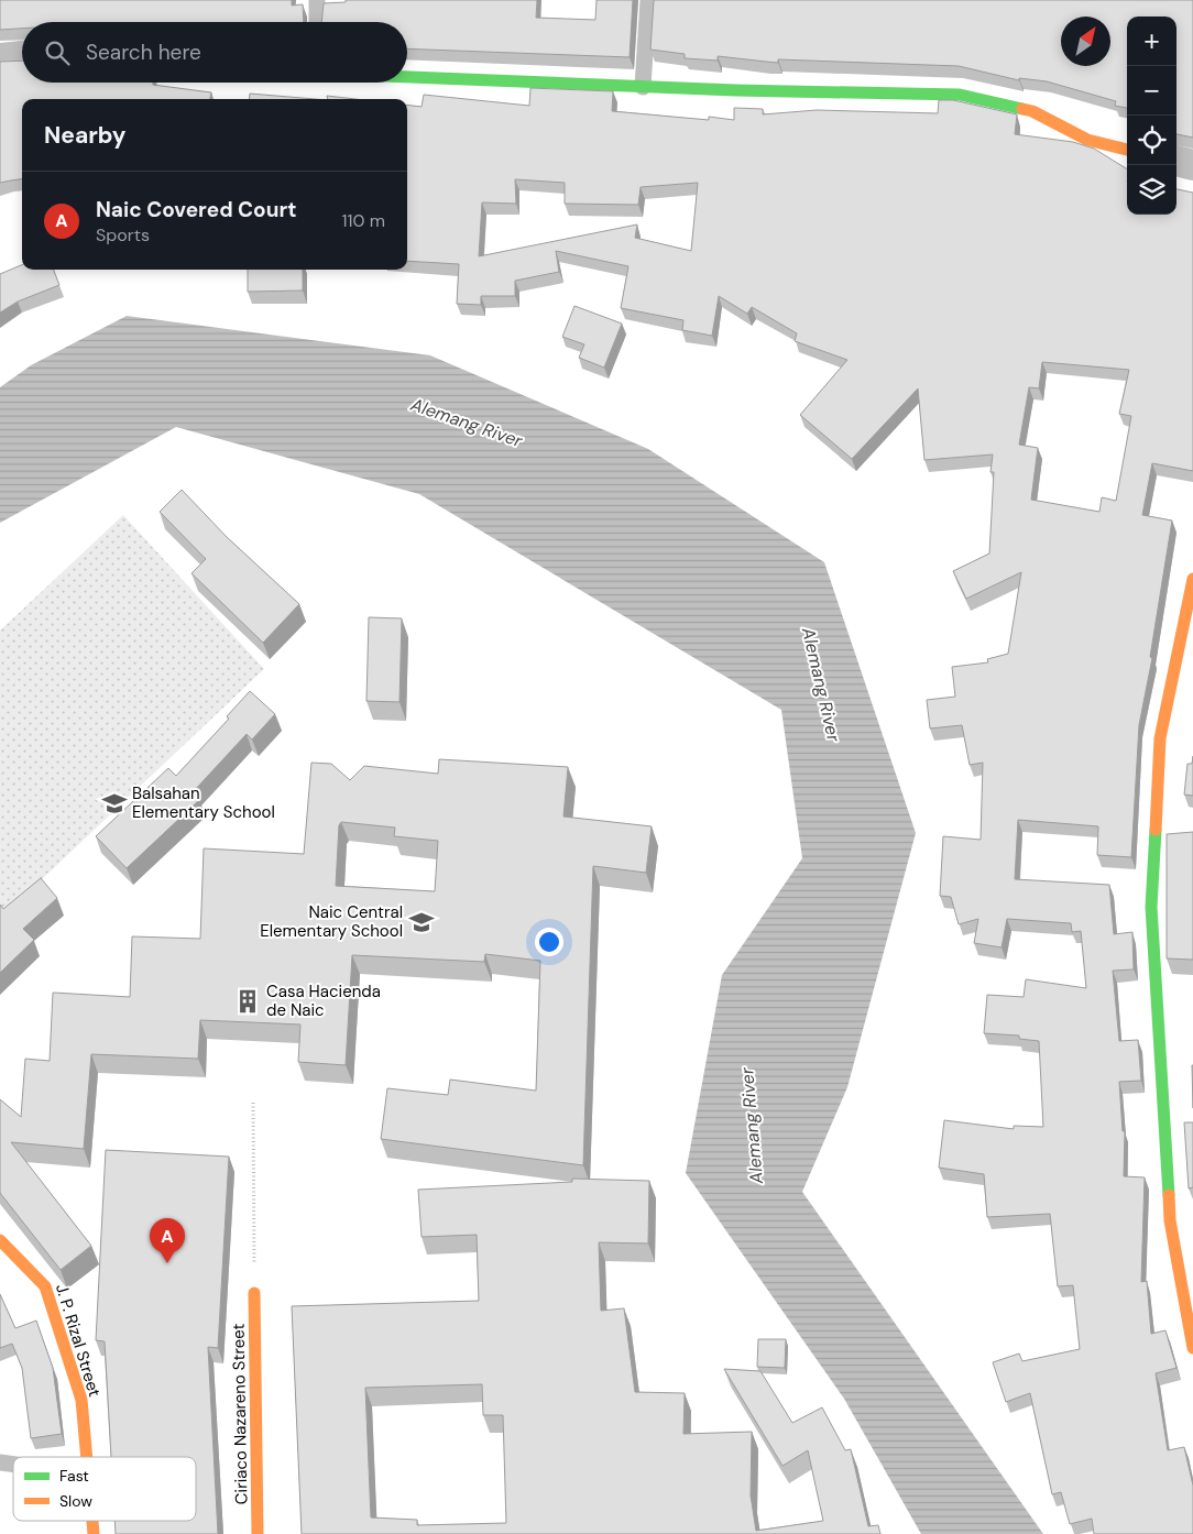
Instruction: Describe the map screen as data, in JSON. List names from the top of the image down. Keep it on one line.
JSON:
{"streets":{"street":["J. P. Rizal Street","Ciriaco Nazareno Street"]},"water":["Alemang River"],"places":{"school or university":["Balsahan Elementary School","Naic Central Elementary School"],"building":["Casa Hacienda de Naic"]},"legend":["Fast","Slow"],"north":"top right","page":{"map_buttons":["+","−"],"search":"Search here","heading":"Nearby","list":[{"mark":"A","name":"Naic Covered Court","note":"Sports","value":"110 m"}],"pins":"A"}}
